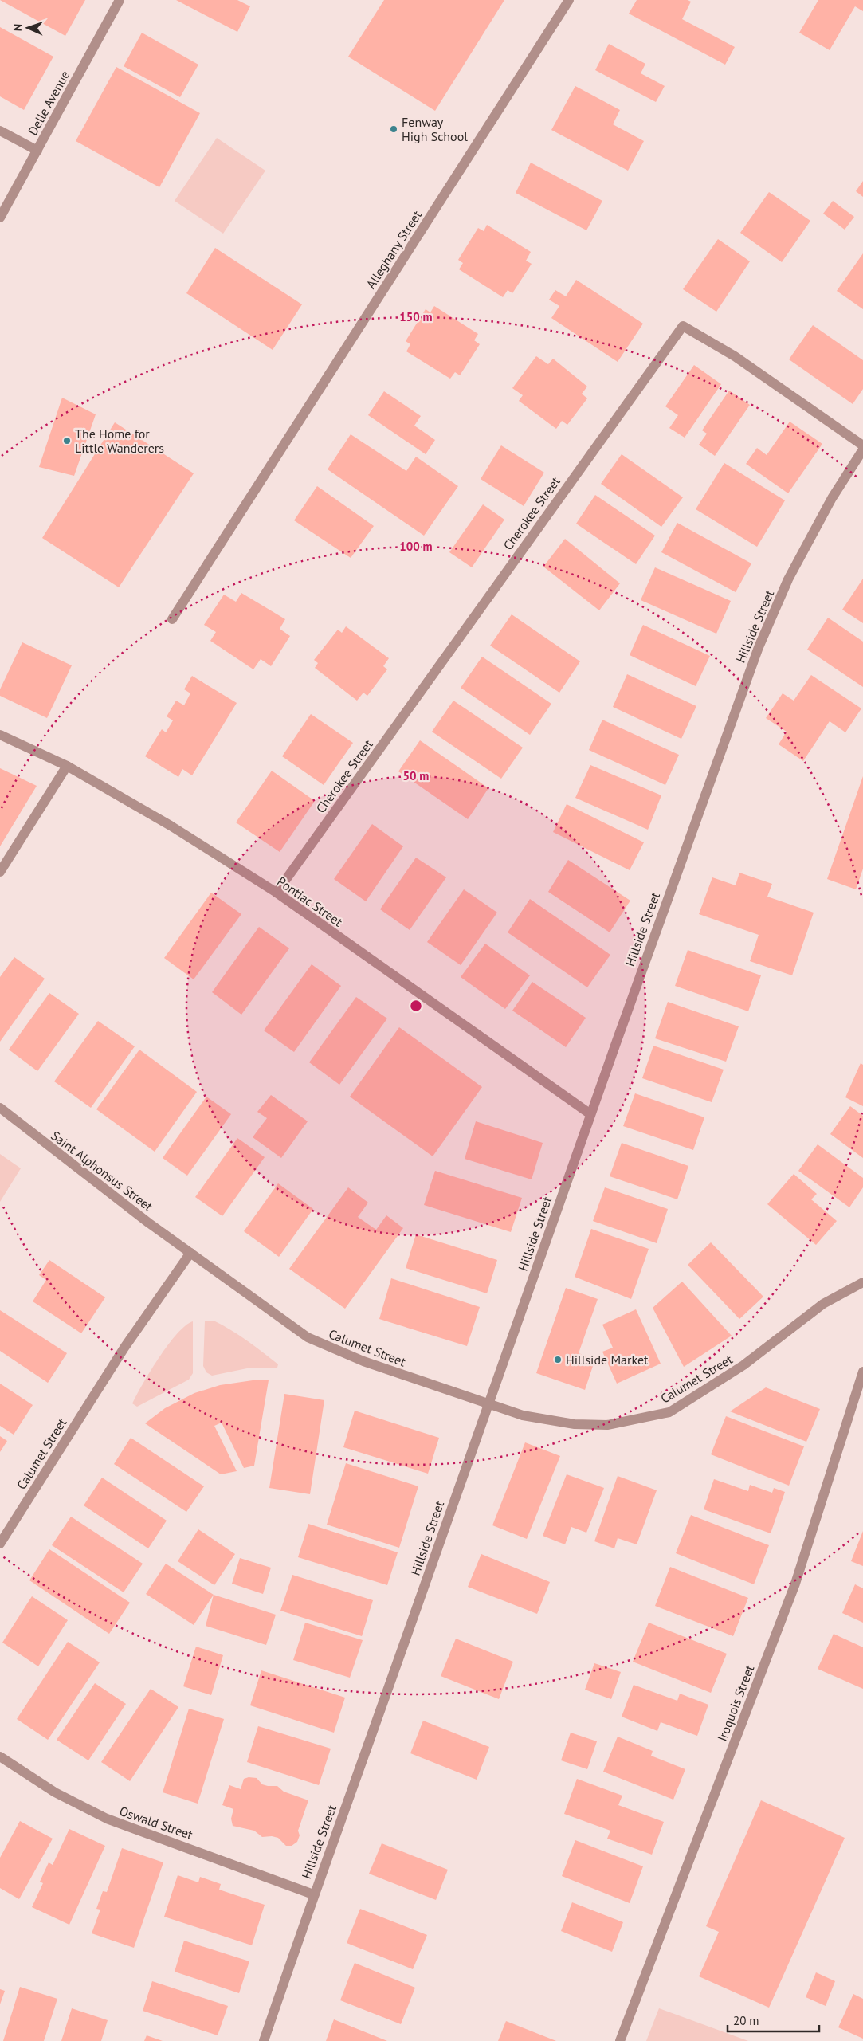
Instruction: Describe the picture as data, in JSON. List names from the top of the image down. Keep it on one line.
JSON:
{"streets":{"street":["Delle Avenue","Alleghany Street","Cherokee Street","Hillside Street","Pontiac Street","Saint Alphonsus Street","Calumet Street","Iroquois Street","Oswald Street"]},"crossings":[["Cherokee Street","Pontiac Street"],["Hillside Street","Pontiac Street"],["Hillside Street","Calumet Street"],["Hillside Street","Oswald Street"],["Saint Alphonsus Street","Calumet Street"]],"places":["Fenway High School","The Home for Little Wanderers","Hillside Market"],"scale_bar":"20 m","north":"left","rings":["150 m","100 m","50 m"]}
